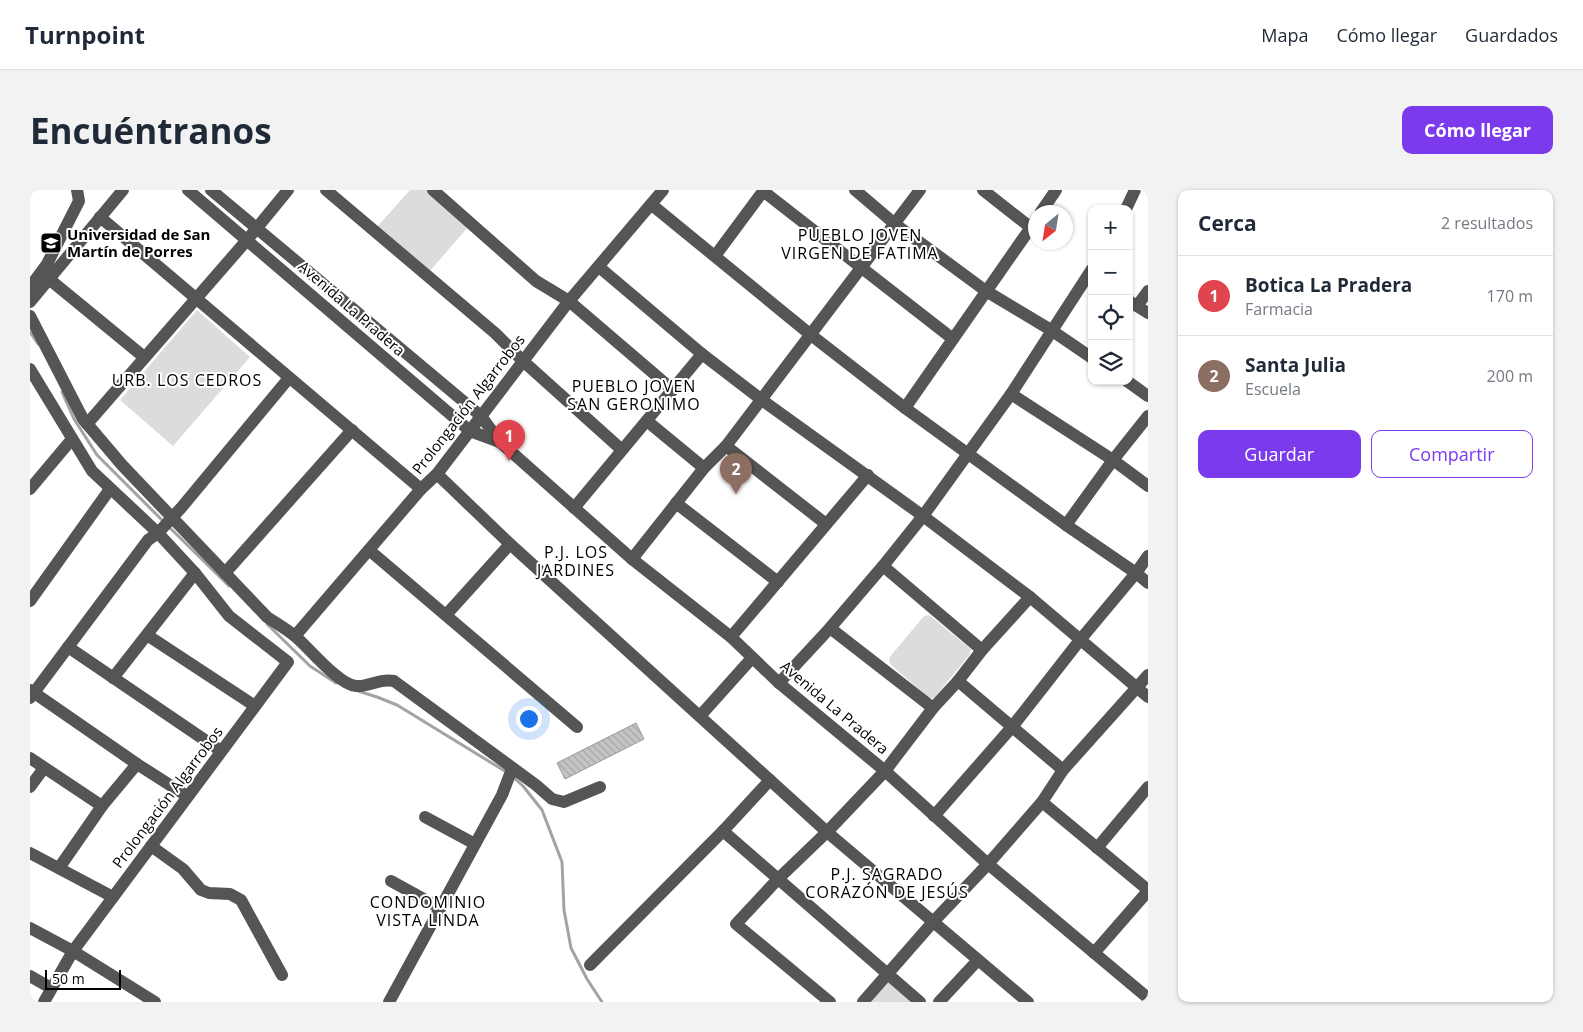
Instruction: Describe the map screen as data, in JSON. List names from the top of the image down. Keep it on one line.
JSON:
{"streets":{"street":["Avenida La Pradera","Prolongación Algarrobos"]},"crossings":[["Avenida La Pradera","Prolongación Algarrobos"]],"districts":["PUEBLO JOVEN VIRGEN DE FATIMA","URB. LOS CEDROS","PUEBLO JOVEN SAN GERONIMO","P.J. LOS JARDINES","P.J. SAGRADO CORAZÓN DE JESÚS","CONDOMINIO VISTA LINDA"],"places":{"school or university":["Universidad de San Martín de Porres"]},"scale_bar":"50 m","north":"bottom left","page":{"header":"Turnpoint","nav":["Mapa","Cómo llegar","Guardados"],"buttons":["Cómo llegar",["Guardar","Compartir"]],"title":"Encuéntranos","heading":["Cerca","2 resultados"],"map_buttons":["+","−"],"list":[{"mark":"1","name":"Botica La Pradera","note":"Farmacia","value":"170 m"},{"mark":"2","name":"Santa Julia","note":"Escuela","value":"200 m"}],"pins":["1","2"],"scale":"50 m"}}
